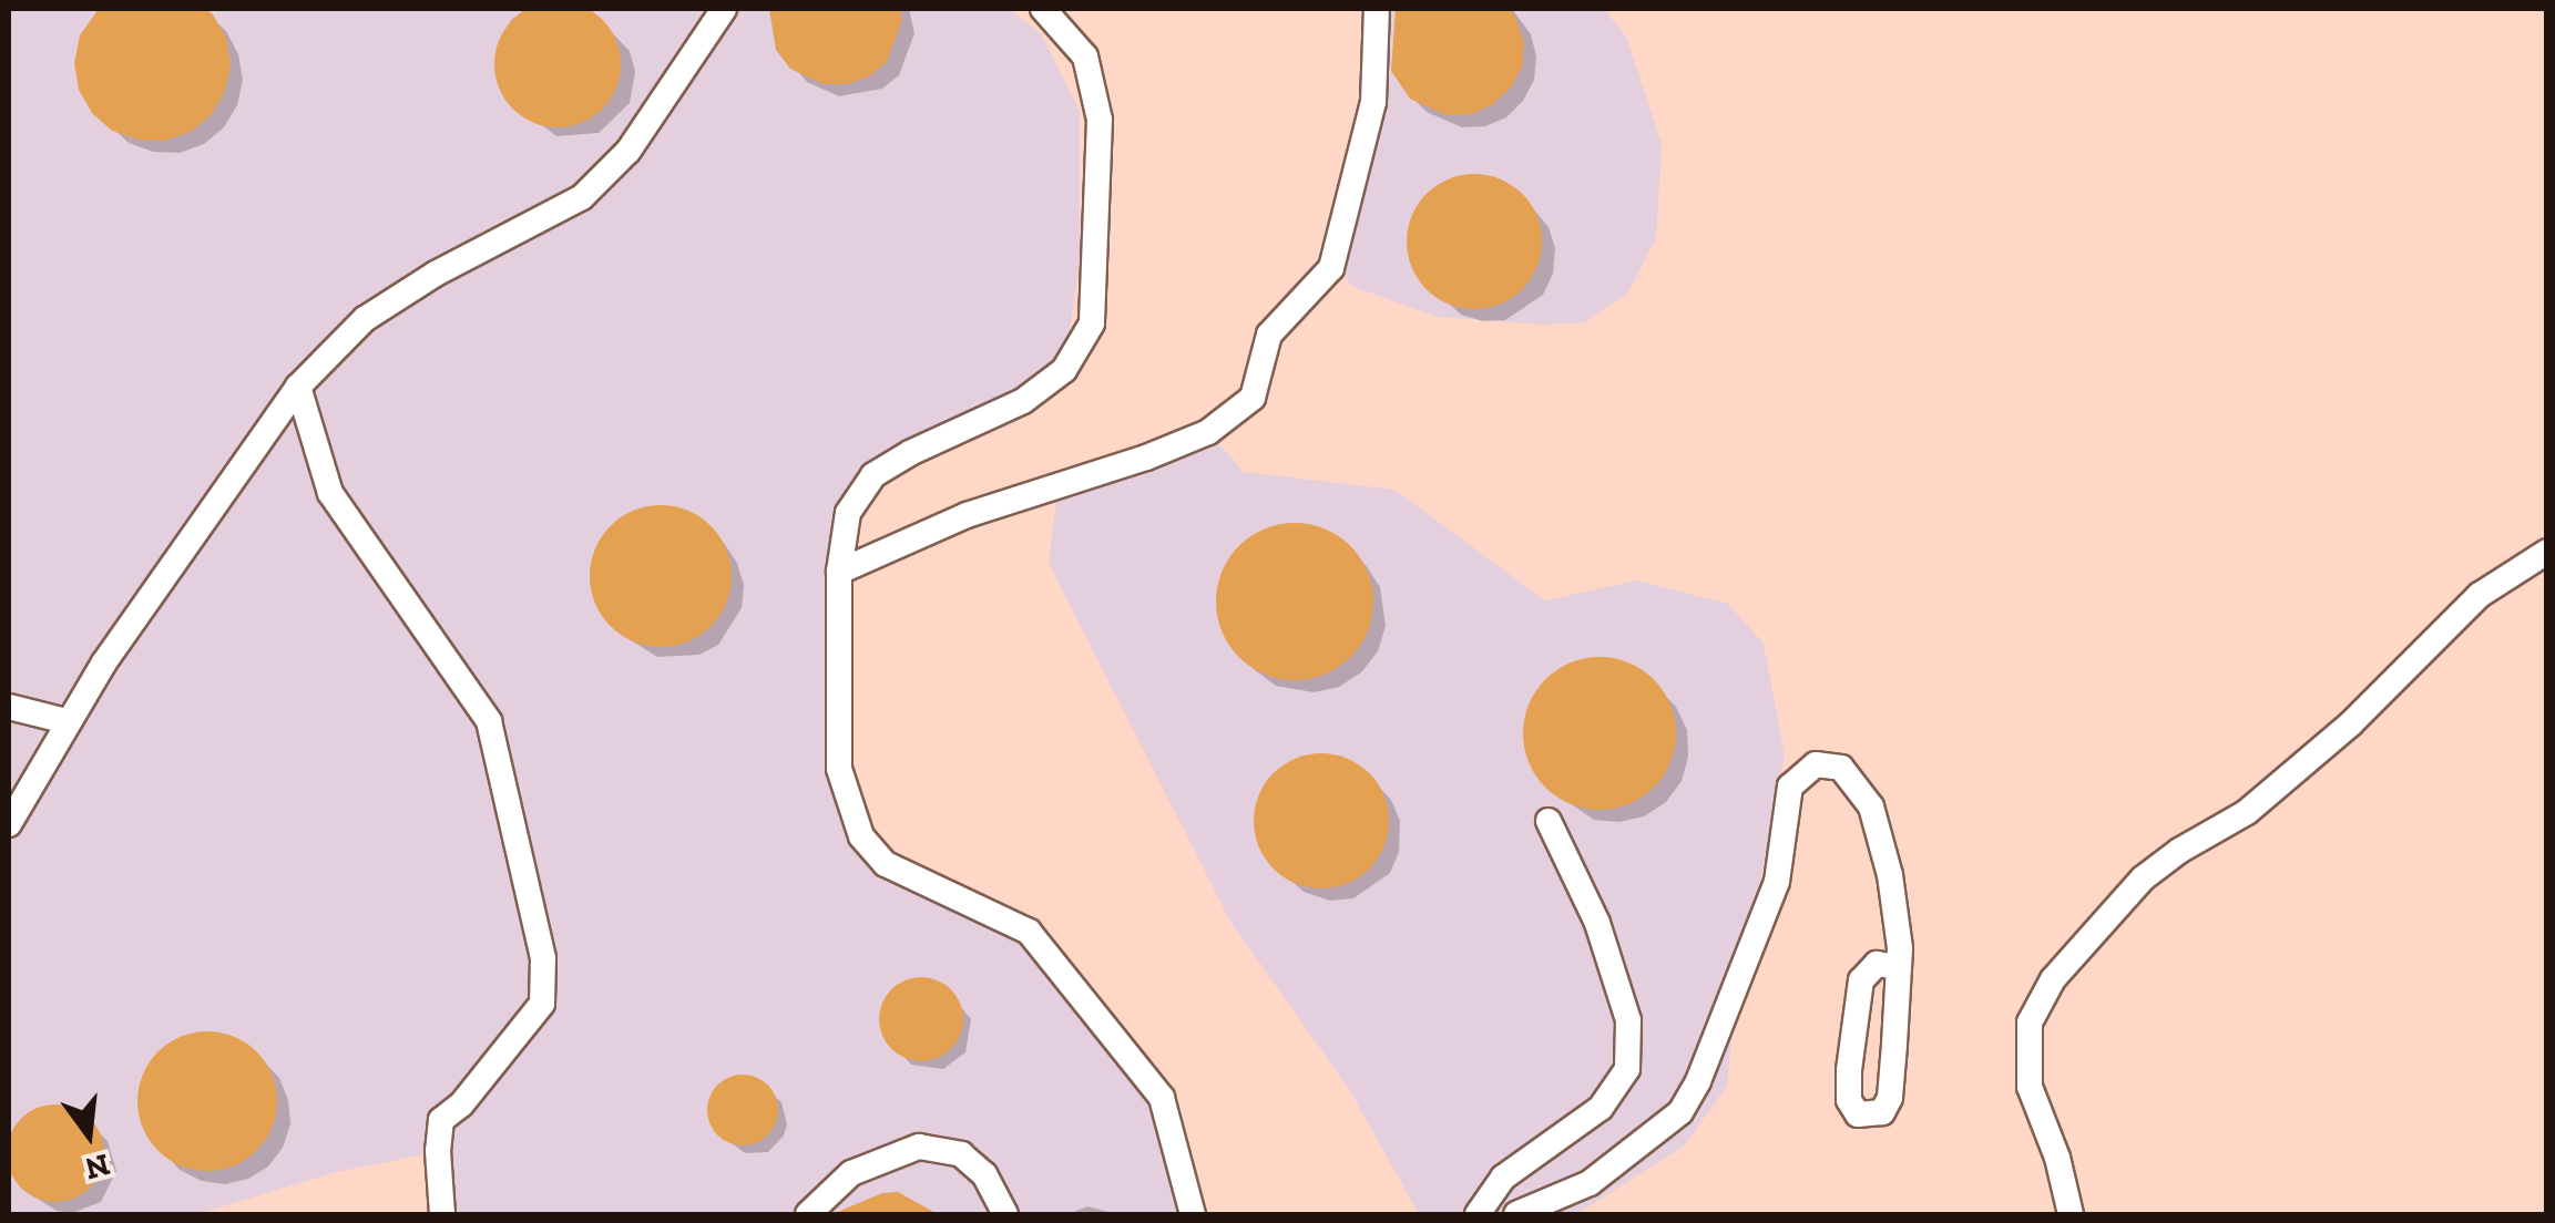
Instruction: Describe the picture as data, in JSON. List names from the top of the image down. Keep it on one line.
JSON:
{"north":"bottom"}
